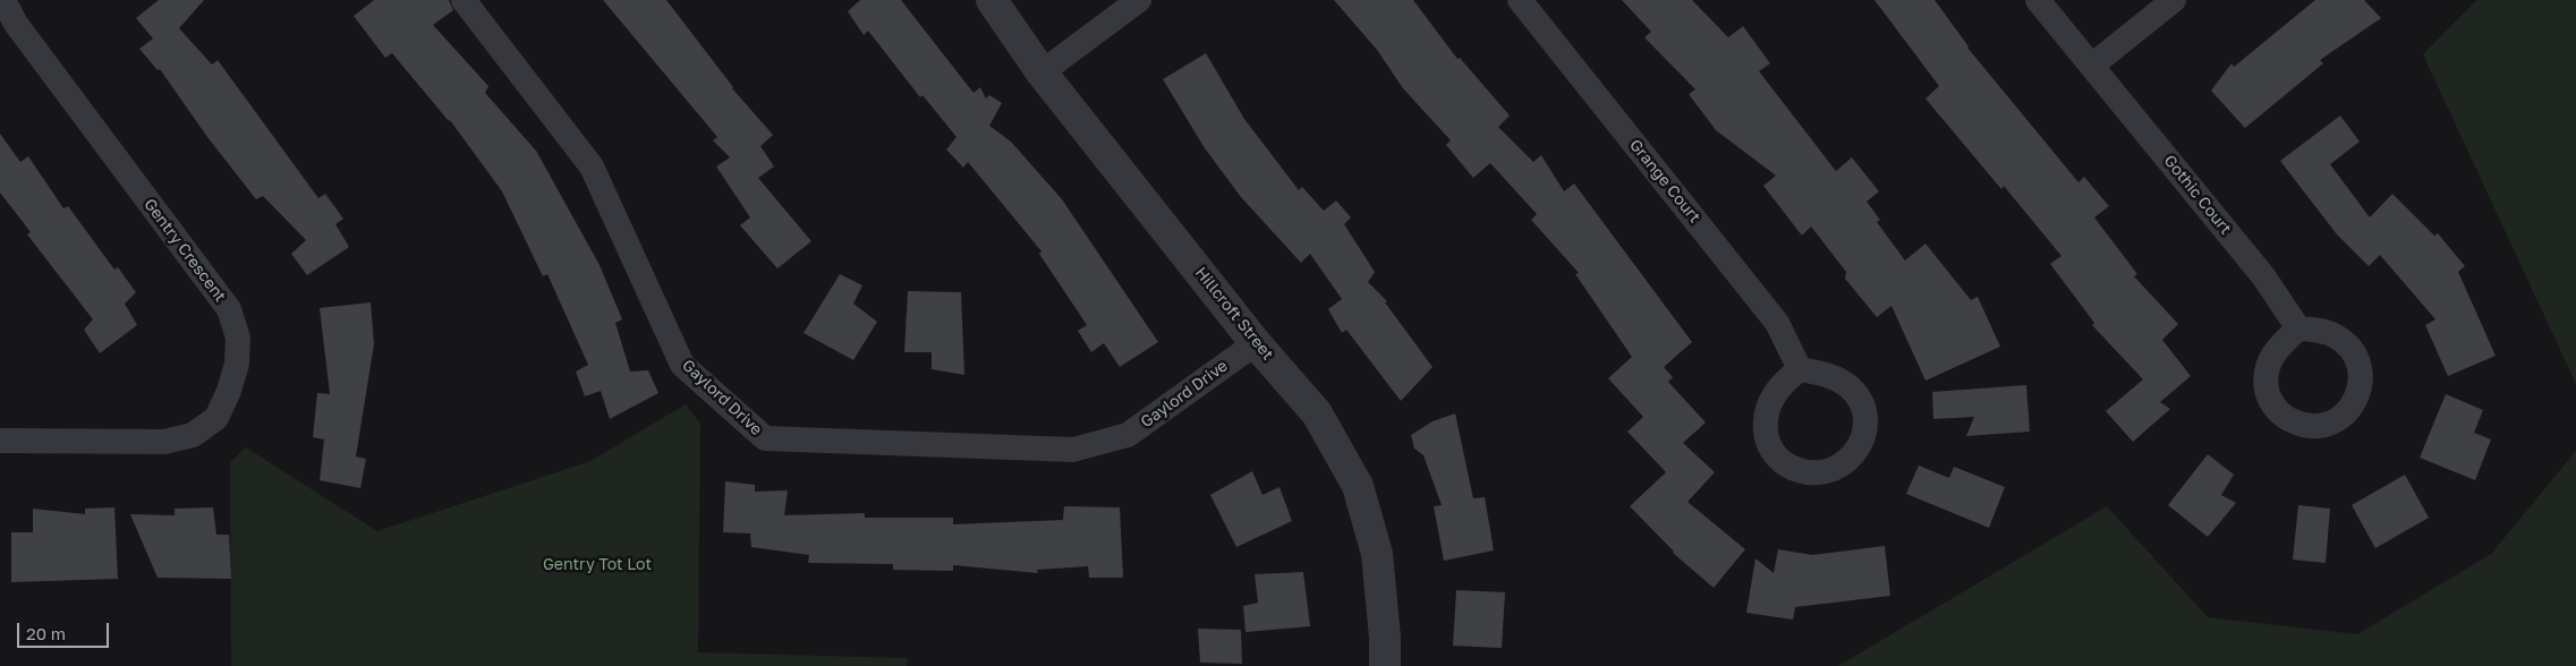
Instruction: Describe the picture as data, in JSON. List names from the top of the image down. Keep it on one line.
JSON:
{"streets":{"street":["Grange Court","Gothic Court","Gentry Crescent","Hillcroft Street","Gaylord Drive"]},"crossings":[["Hillcroft Street","Gaylord Drive"]],"parks":["Gentry Tot Lot"],"scale_bar":"20 m"}
